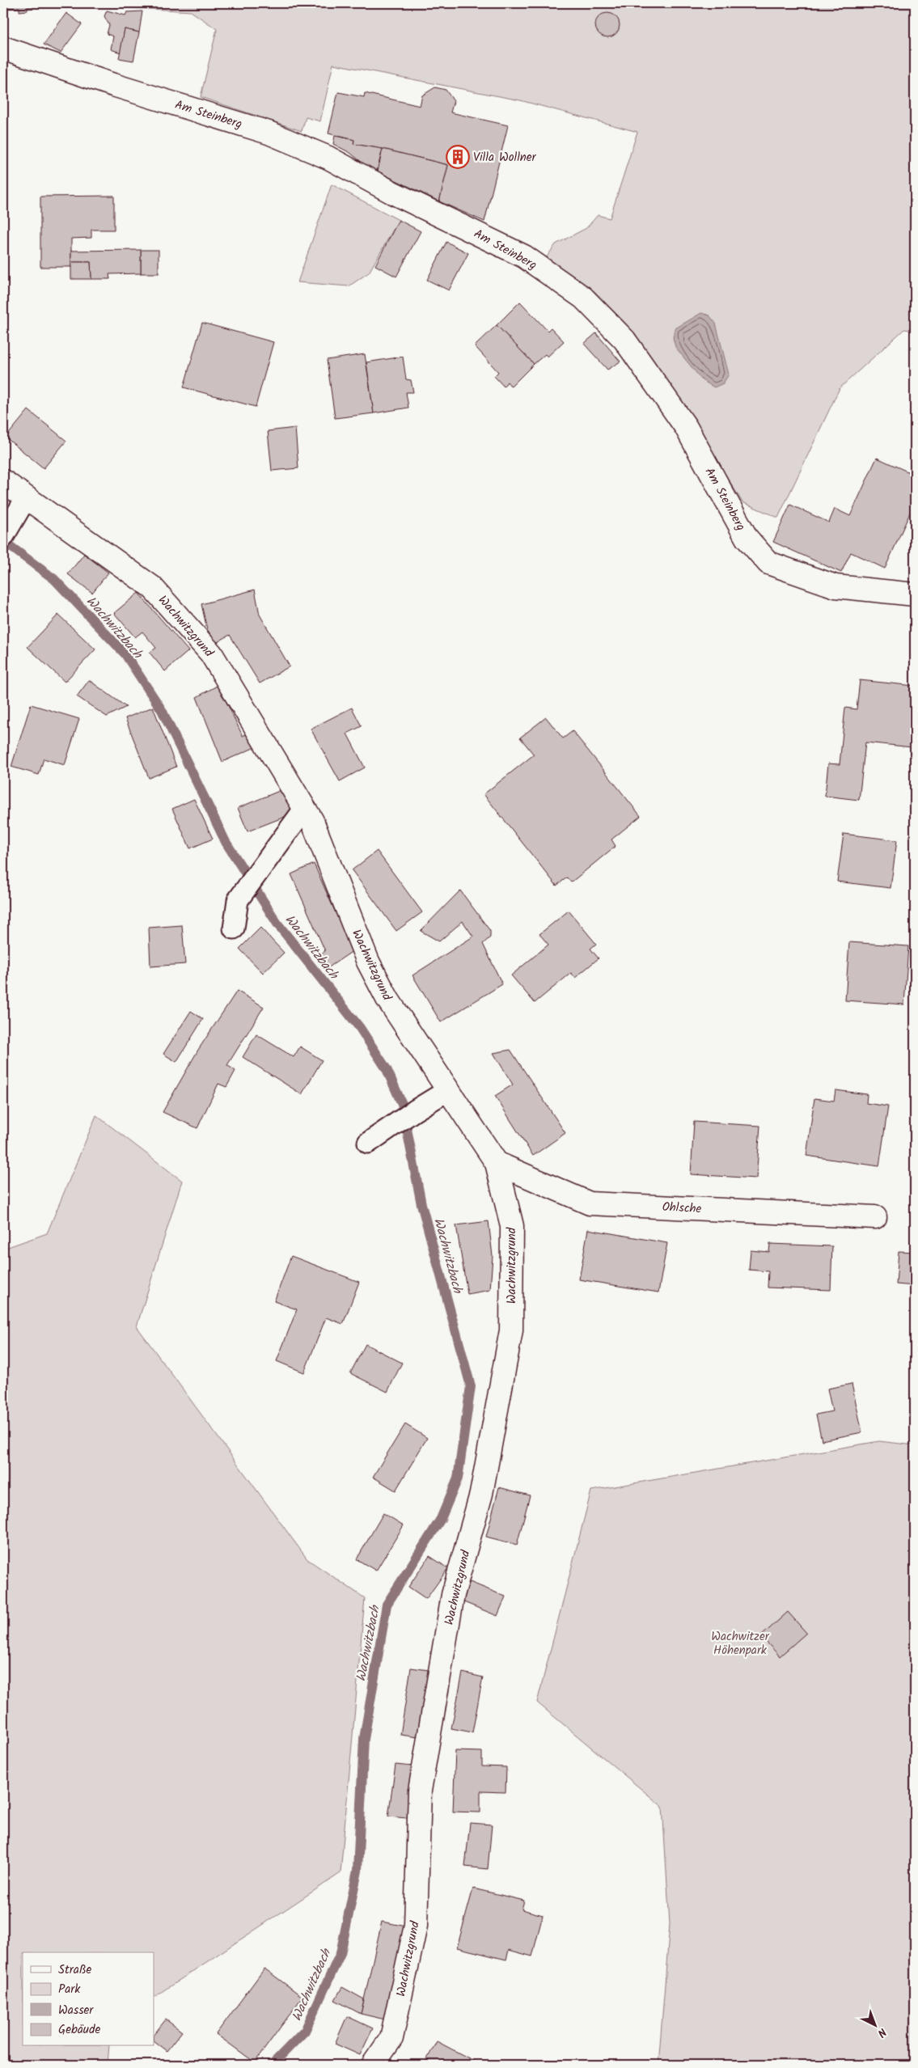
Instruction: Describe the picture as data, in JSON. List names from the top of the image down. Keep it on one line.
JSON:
{"streets":{"street":["Am Steinberg","Wachwitzgrund","Ohlsche"]},"crossings":[["Wachwitzgrund","Ohlsche"]],"water":["Wachwitzbach"],"parks":["Wachwitzer Höhenpark"],"places":{"building":["Villa Wollner"]},"legend":["Straße","Park","Wasser","Gebäude"],"north":"bottom right"}
